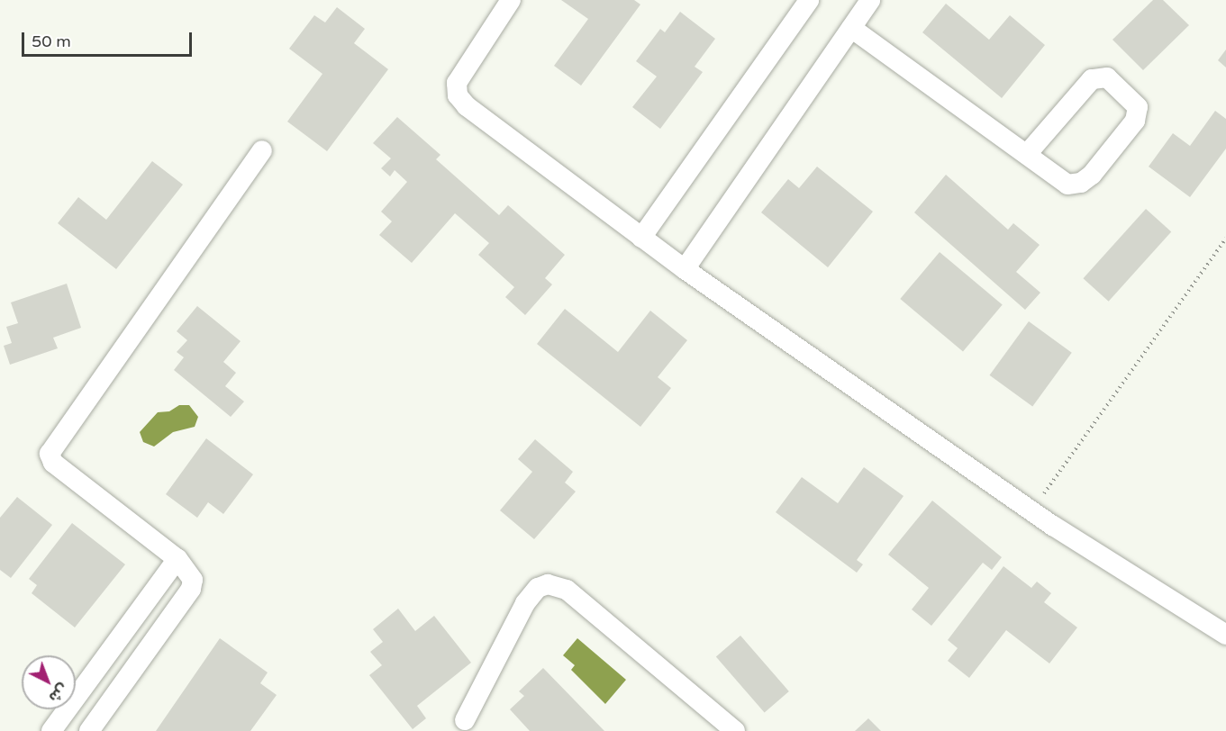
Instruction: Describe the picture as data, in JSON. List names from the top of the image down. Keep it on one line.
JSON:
{"scale_bar":"50 m","north":"bottom right"}
